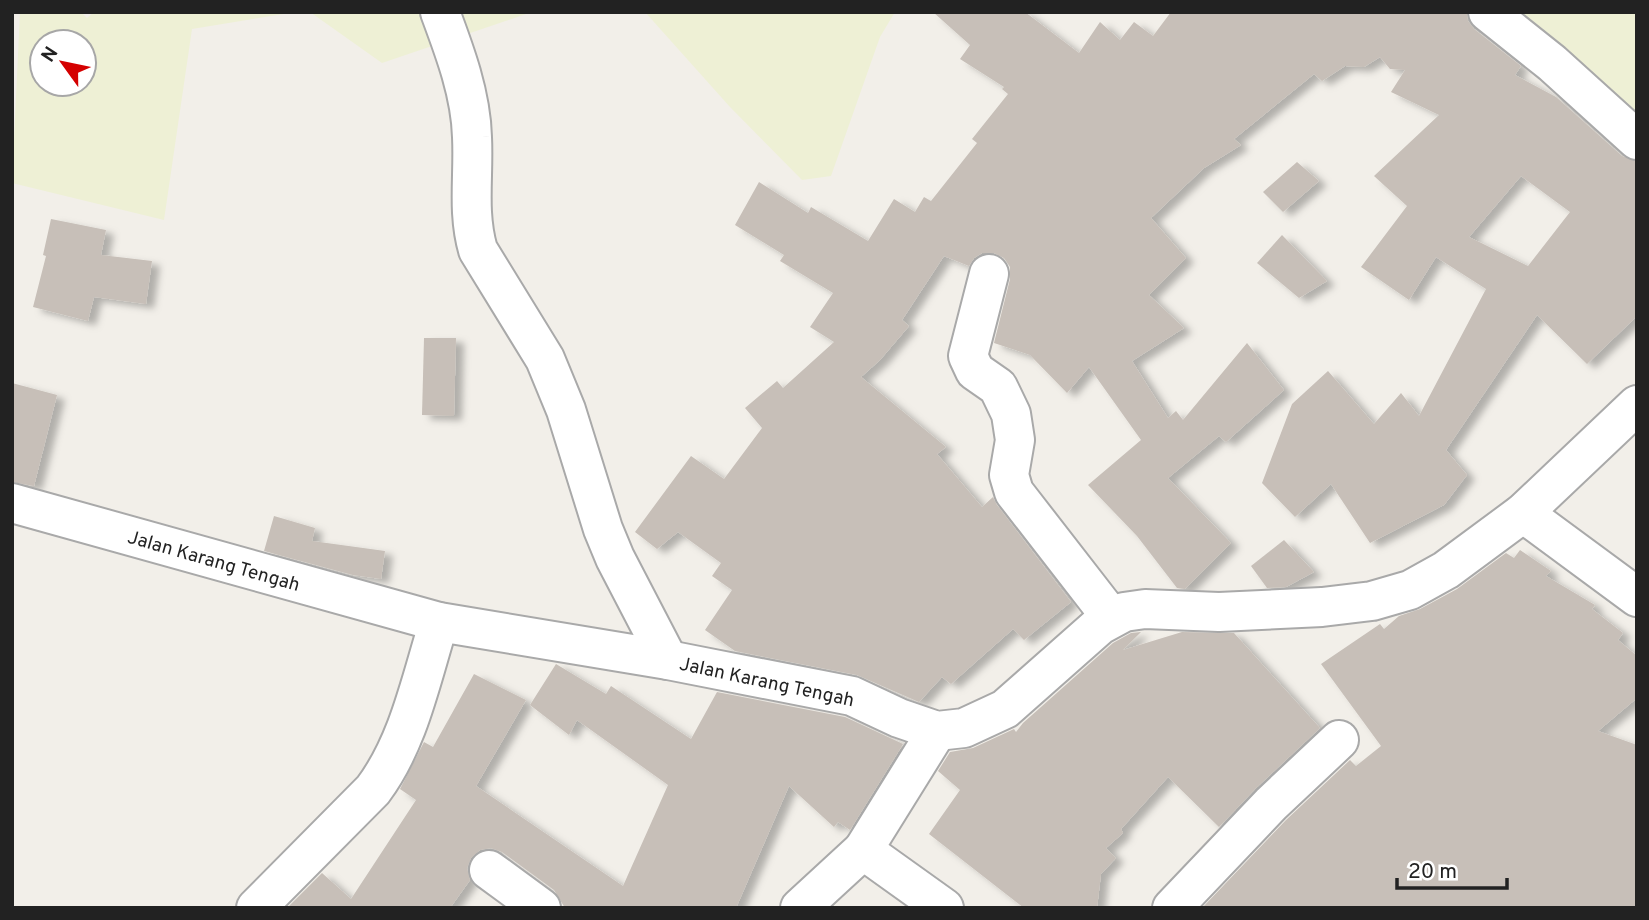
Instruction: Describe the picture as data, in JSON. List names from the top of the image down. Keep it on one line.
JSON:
{"streets":{"street":["Jalan Karang Tengah"]},"scale_bar":"20 m","north":"top left"}
